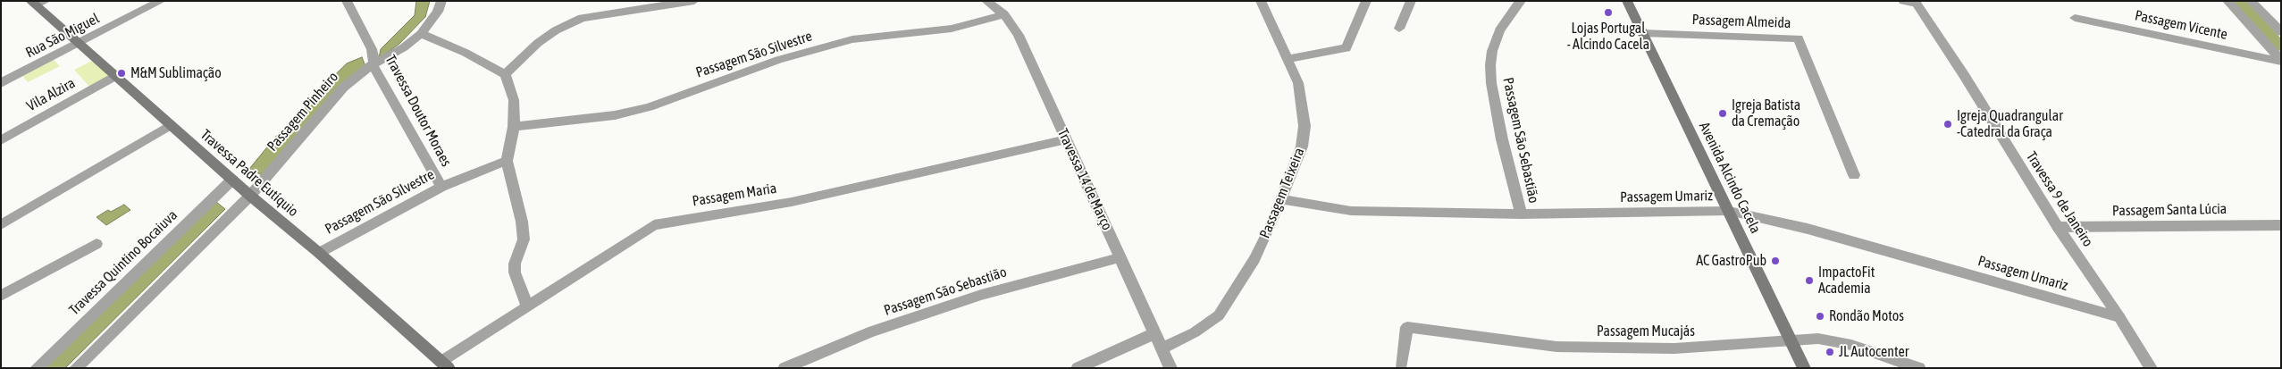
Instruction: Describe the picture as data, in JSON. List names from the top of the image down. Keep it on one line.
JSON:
{"streets":{"main road":["Travessa Padre Eutíquio","Avenida Alcindo Cacela"],"street":["Passagem Almeida","Passagem Vicente","Rua São Miguel","Passagem São Silvestre","Vila Alzira","Travessa Doutor Moraes","Passagem Pinheiro","Passagem São Sebastião","Travessa 14 de Março","Passagem Teixeira","Passagem Maria","Passagem Umariz","Travessa 9 de Janeiro","Passagem Santa Lúcia","Travessa Quintino Bocaiuva","Passagem Mucajás"]},"crossings":[["Passagem Almeida","Avenida Alcindo Cacela"],["Rua São Miguel","Travessa Padre Eutíquio"],["Passagem São Silvestre","Travessa Doutor Moraes"],["Passagem São Silvestre","Travessa Padre Eutíquio"],["Passagem São Silvestre","Travessa 14 de Março"],["Vila Alzira","Travessa Padre Eutíquio"],["Travessa Doutor Moraes","Passagem Pinheiro"],["Passagem Pinheiro","Travessa Padre Eutíquio"],["Passagem São Sebastião","Travessa 14 de Março"],["Passagem São Sebastião","Passagem Umariz"],["Travessa Padre Eutíquio","Passagem Maria"],["Travessa Padre Eutíquio","Travessa Quintino Bocaiuva"],["Avenida Alcindo Cacela","Passagem Umariz"],["Avenida Alcindo Cacela","Passagem Mucajás"],["Travessa 14 de Março","Passagem Teixeira"],["Travessa 14 de Março","Passagem Maria"],["Passagem Teixeira","Passagem Umariz"],["Passagem Umariz","Travessa 9 de Janeiro"],["Travessa 9 de Janeiro","Passagem Santa Lúcia"]],"places":["Lojas Portugal - Alcindo Cacela","M&M Sublimação","Igreja Batista da Cremação","Igreja Quadrangular -Catedral da Graça","AC GastroPub","ImpactoFit Academia","Rondão Motos","JL Autocenter"]}
